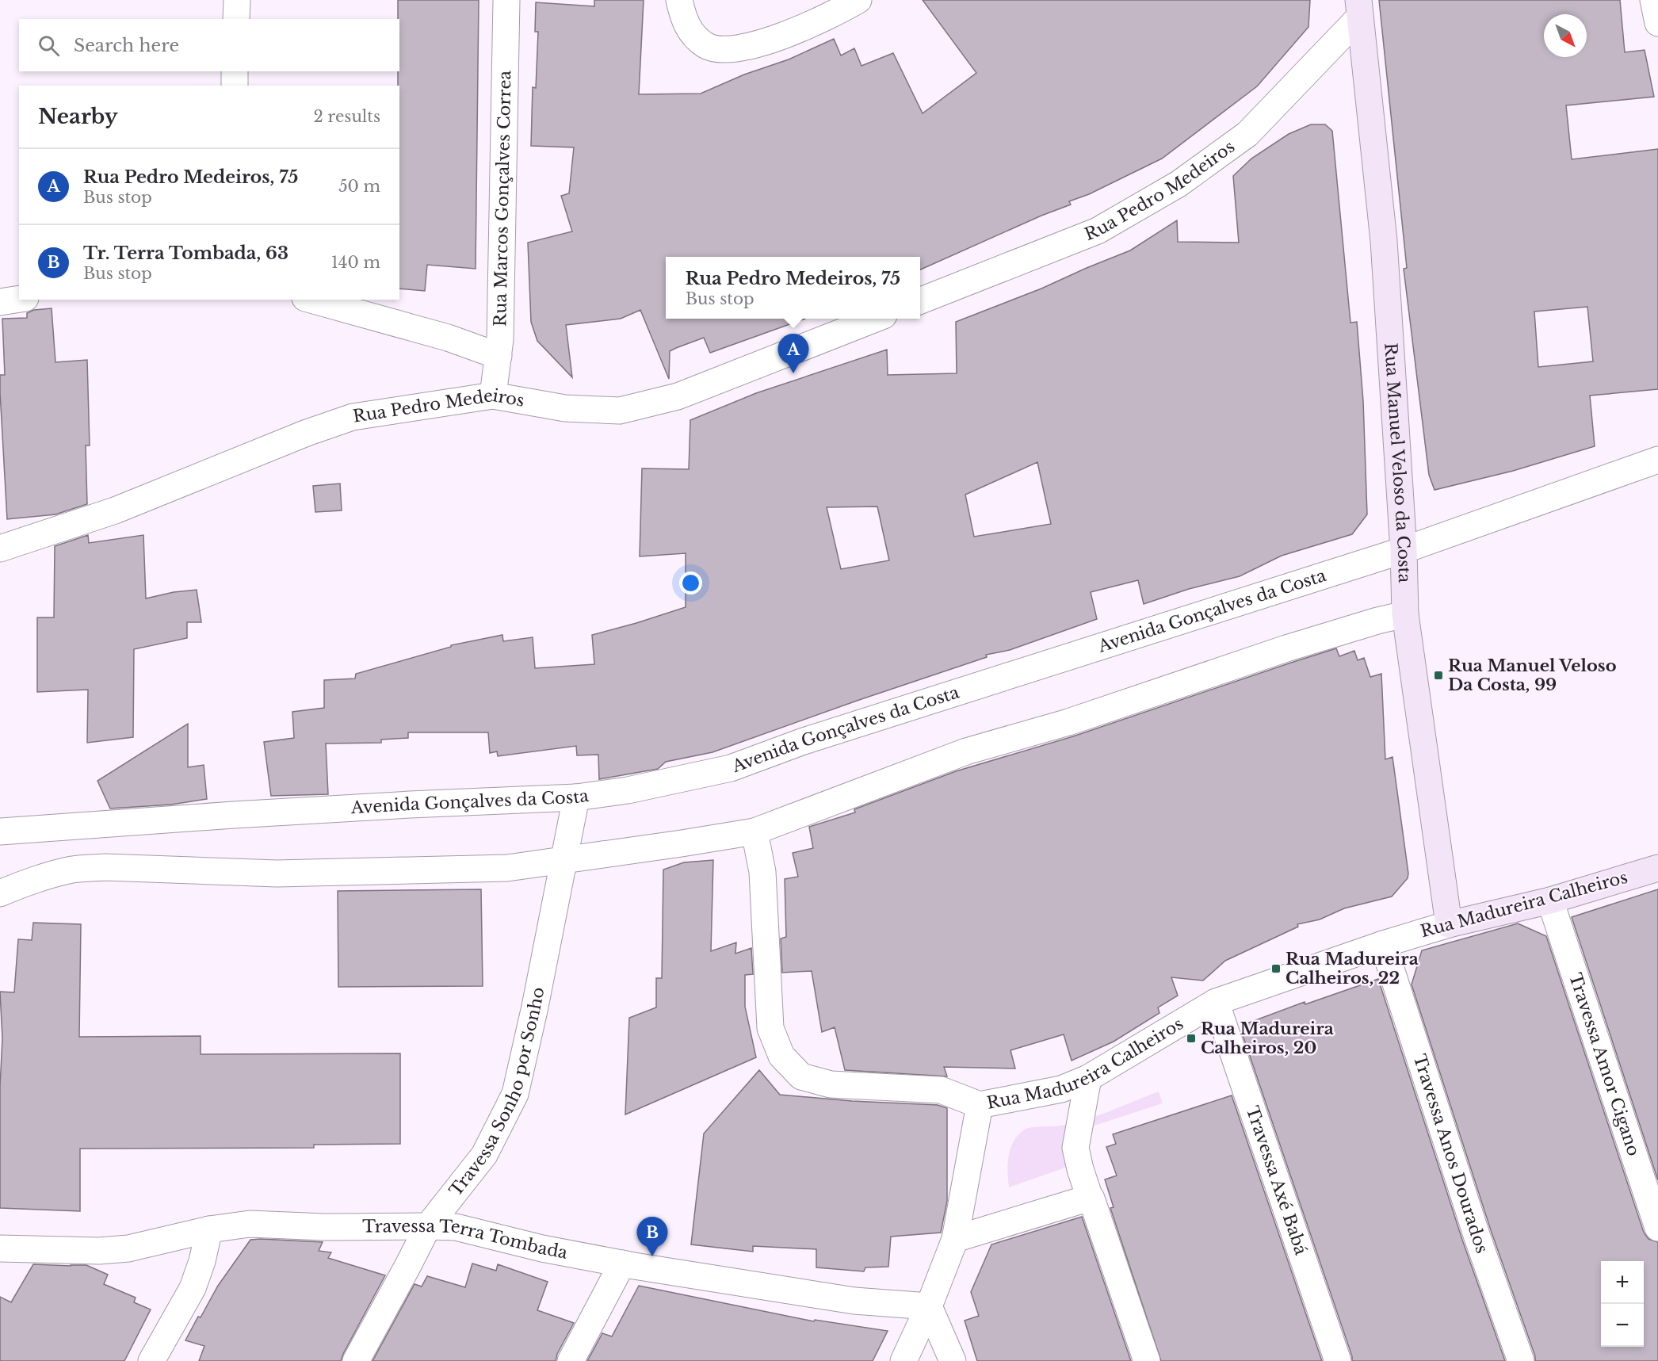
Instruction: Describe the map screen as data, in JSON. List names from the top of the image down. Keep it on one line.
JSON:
{"streets":{"main road":["Rua Manuel Veloso da Costa","Rua Madureira Calheiros"],"street":["Rua Pedro Medeiros","Rua Marcos Gonçalves Correa","Avenida Gonçalves da Costa","Travessa Amor Cigano","Travessa Sonho por Sonho","Travessa Anos Dourados","Travessa Axé Babá","Travessa Terra Tombada"]},"crossings":[["Rua Pedro Medeiros","Rua Marcos Gonçalves Correa"],["Rua Pedro Medeiros","Rua Manuel Veloso da Costa"],["Rua Manuel Veloso da Costa","Avenida Gonçalves da Costa"],["Rua Manuel Veloso da Costa","Rua Madureira Calheiros"],["Avenida Gonçalves da Costa","Travessa Sonho por Sonho"],["Rua Madureira Calheiros","Travessa Amor Cigano"],["Rua Madureira Calheiros","Travessa Anos Dourados"],["Rua Madureira Calheiros","Travessa Axé Babá"],["Travessa Sonho por Sonho","Travessa Terra Tombada"]],"places":{"transit":["Rua Manuel Veloso Da Costa, 99","Rua Madureira Calheiros, 22","Rua Madureira Calheiros, 20"]},"north":"bottom right","page":{"search":"Search here","heading":["Nearby","2 results"],"list":[{"mark":"A","name":"Rua Pedro Medeiros, 75","note":"Bus stop","value":"50 m"},{"mark":"B","name":"Tr. Terra Tombada, 63","note":"Bus stop","value":"140 m"}],"popup":["Rua Pedro Medeiros, 75","Bus stop"],"pins":["A","B"],"map_buttons":["+","−"]}}
